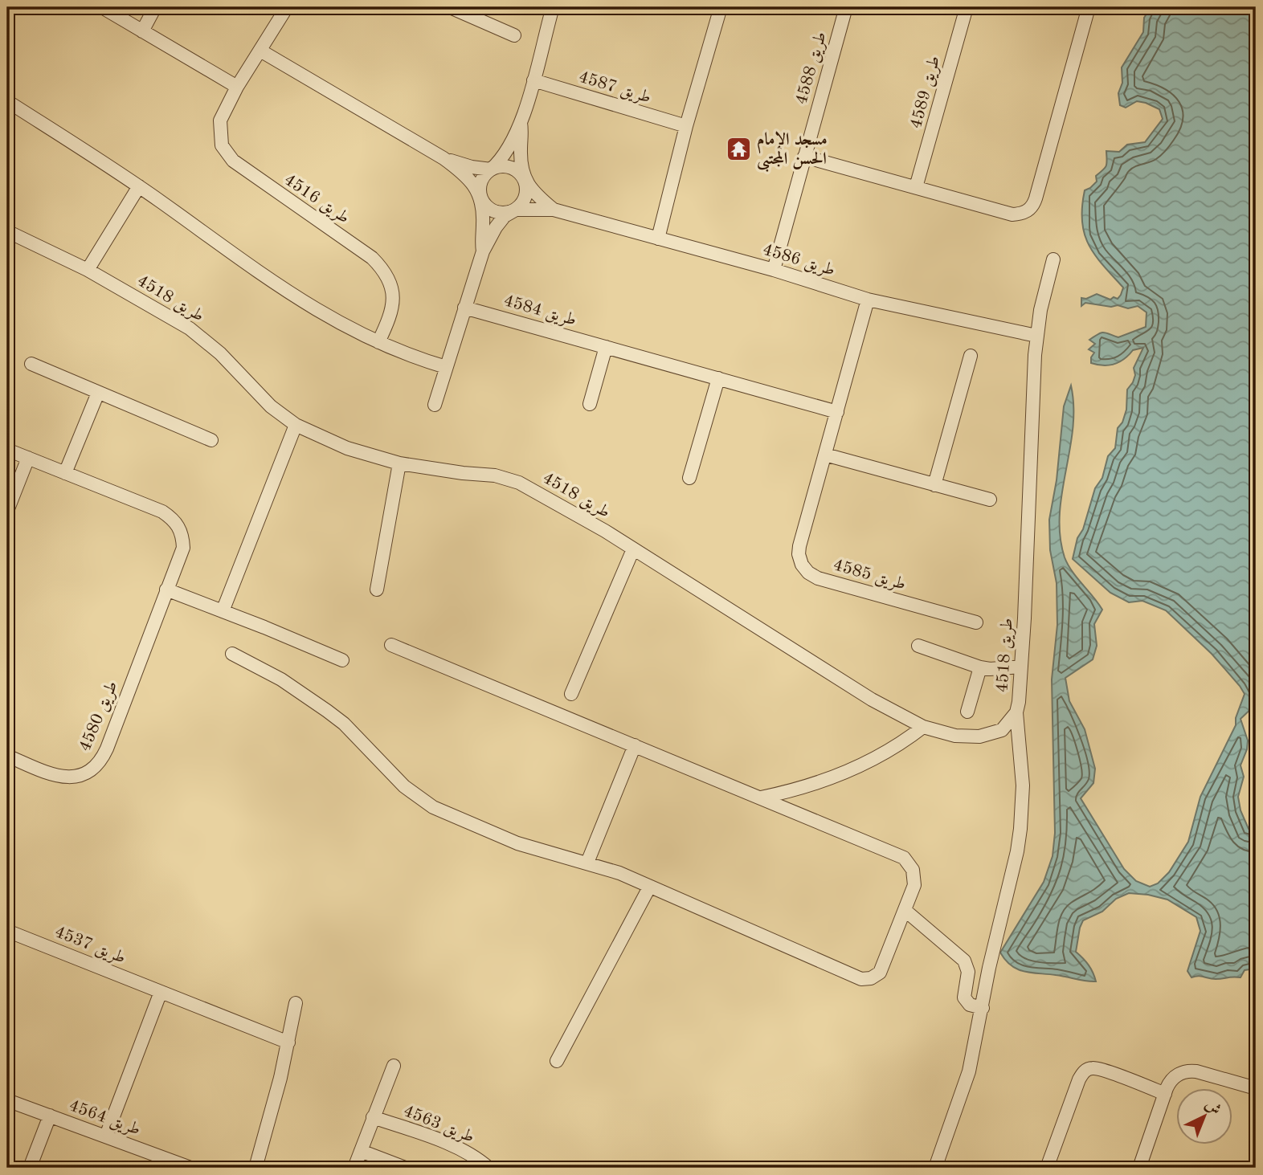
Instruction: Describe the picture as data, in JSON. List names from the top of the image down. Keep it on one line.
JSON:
{"streets":{"street":["طريق 4588","طريق 4587","طريق 4589","طريق 4516","طريق 4586","طريق 4518","طريق 4584","طريق 4585","طريق 4580","طريق 4537","طريق 4564","طريق 4563"]},"crossings":[["طريق 4588","طريق 4586"],["طريق 4586","طريق 4518"],["طريق 4586","طريق 4585"],["طريق 4584","طريق 4585"]],"places":{"temple":["مسجد الإمام الحسن المجتبى"]},"north":"top right"}
